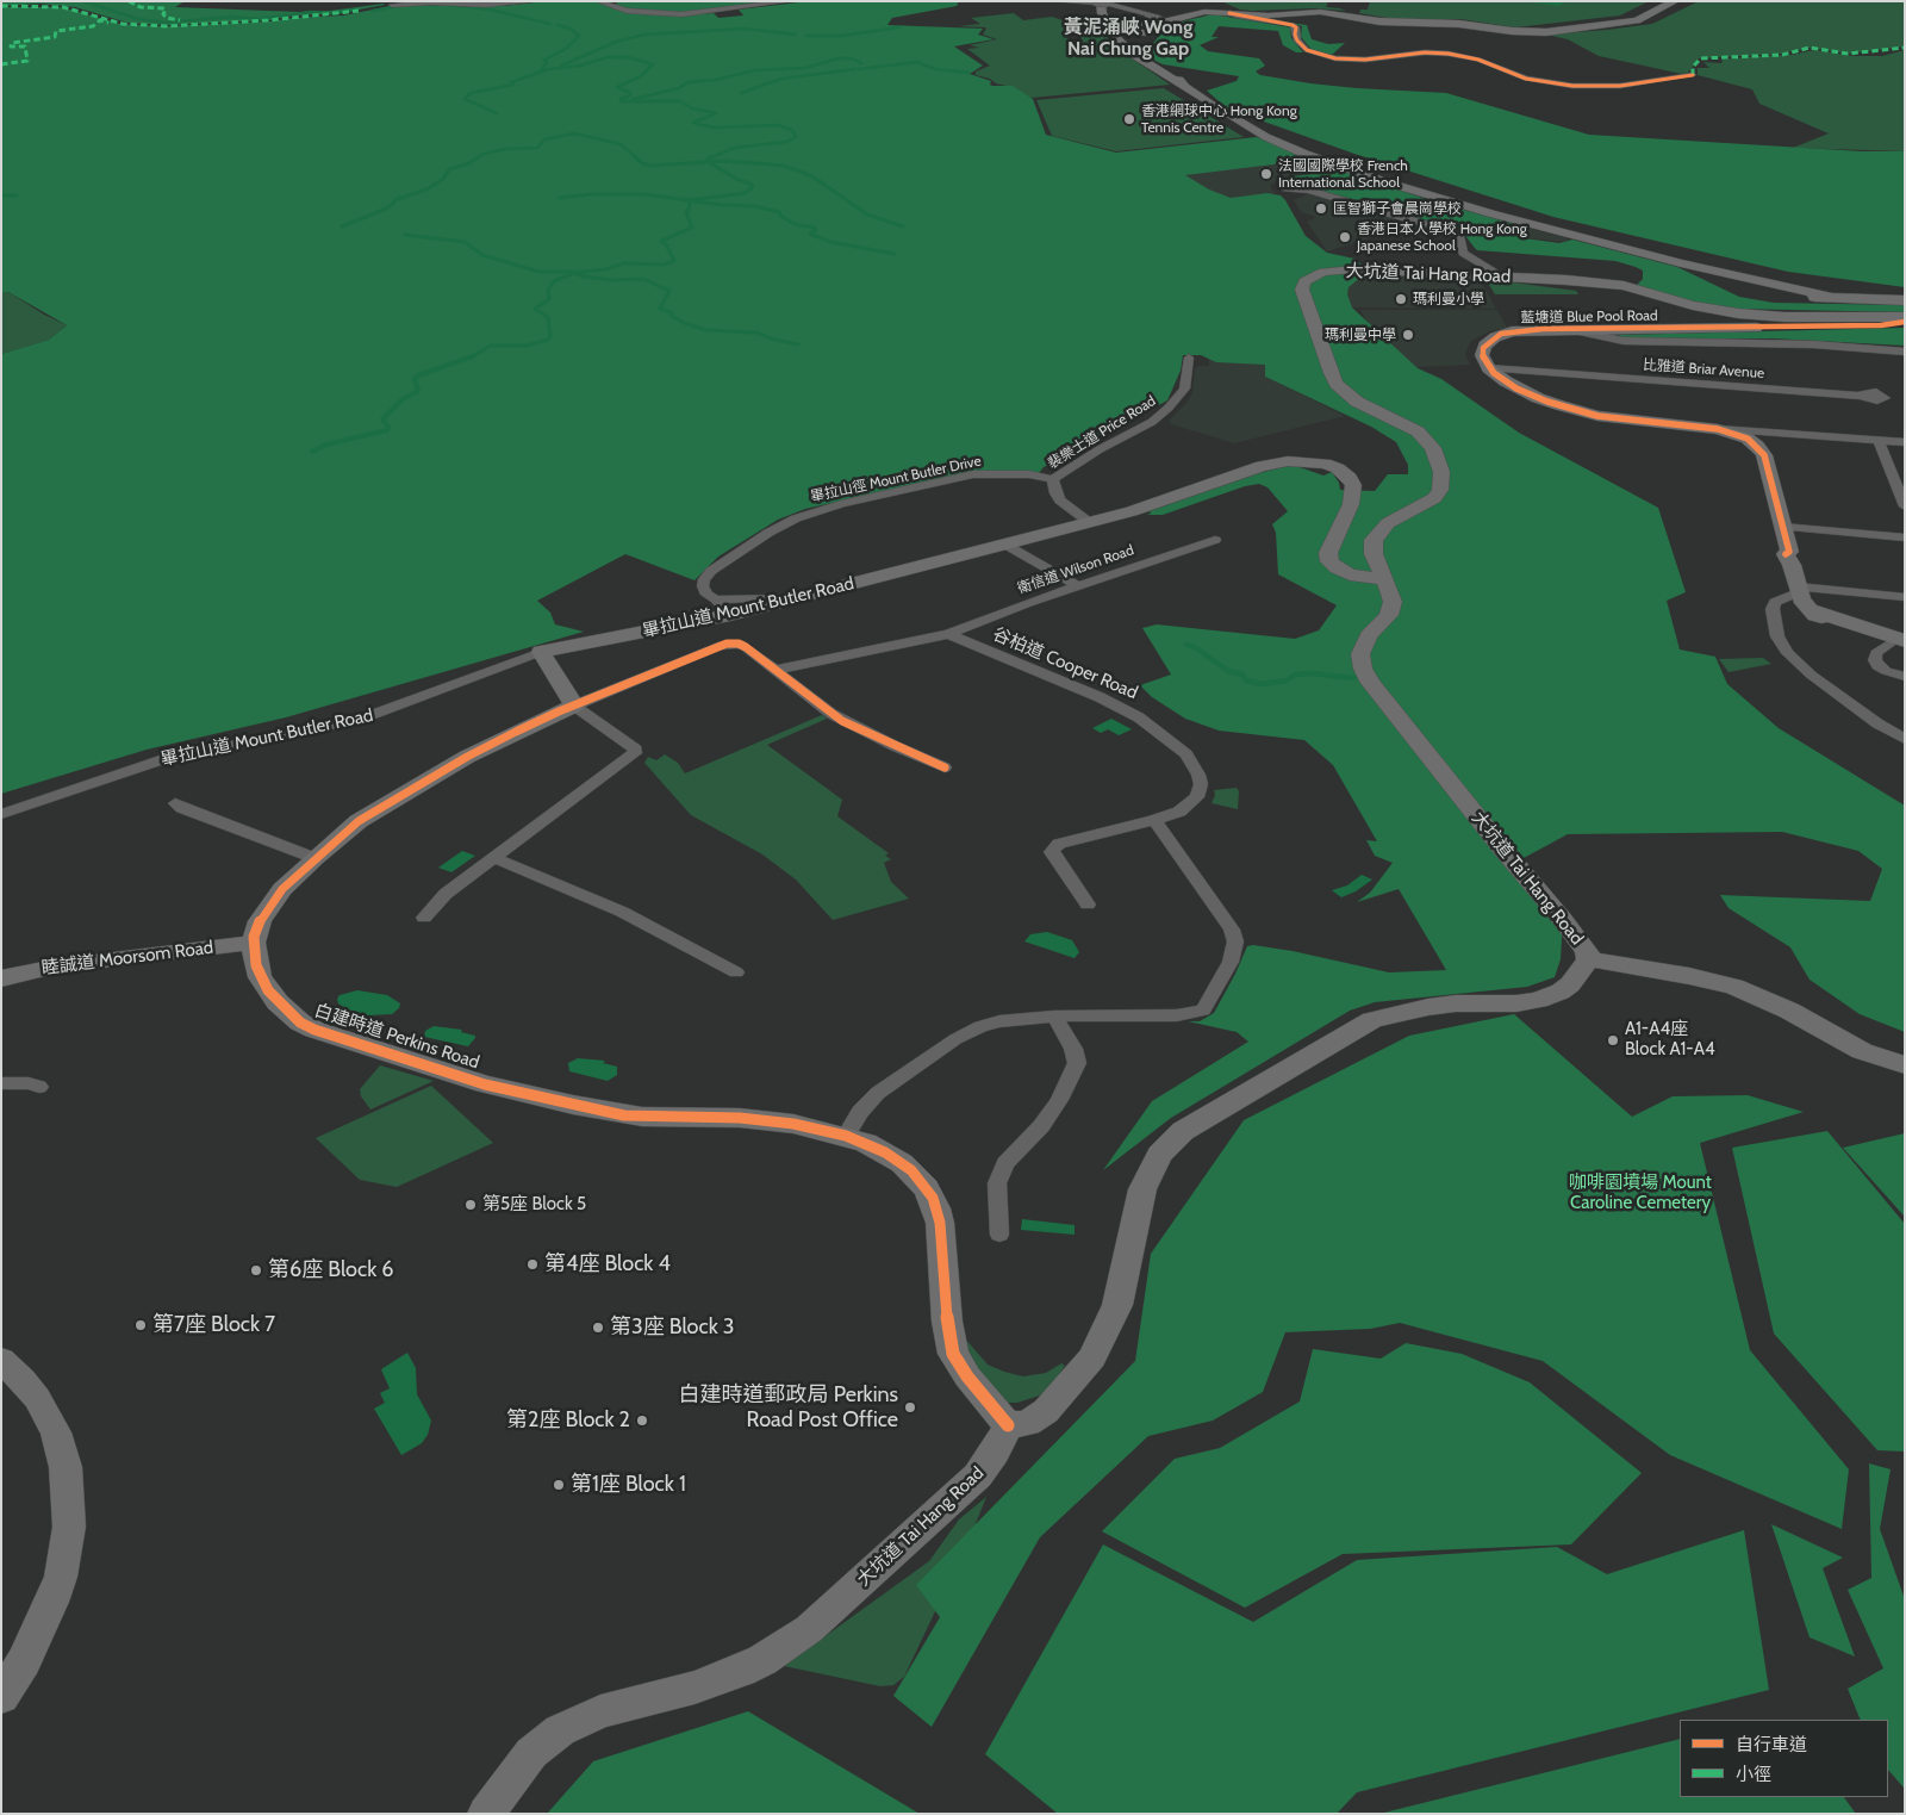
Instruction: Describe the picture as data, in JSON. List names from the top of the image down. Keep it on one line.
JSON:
{"streets":{"main road":["大坑道 Tai Hang Road","藍塘道 Blue Pool Road","畢拉山道 Mount Butler Road","睦誠道 Moorsom Road","白建時道 Perkins Road"],"street":["比雅道 Briar Avenue","裴樂士道 Price Road","畢拉山徑 Mount Butler Drive","衛信道 Wilson Road","谷柏道 Cooper Road"]},"crossings":[["大坑道 Tai Hang Road","畢拉山道 Mount Butler Road"],["大坑道 Tai Hang Road","白建時道 Perkins Road"],["藍塘道 Blue Pool Road","比雅道 Briar Avenue"],["裴樂士道 Price Road","畢拉山徑 Mount Butler Drive"],["裴樂士道 Price Road","畢拉山道 Mount Butler Road"],["畢拉山徑 Mount Butler Drive","畢拉山道 Mount Butler Road"],["衛信道 Wilson Road","谷柏道 Cooper Road"],["睦誠道 Moorsom Road","白建時道 Perkins Road"]],"districts":["黃泥涌峽 Wong Nai Chung Gap"],"parks":["咖啡園墳場 Mount Caroline Cemetery"],"places":["香港網球中心 Hong Kong Tennis Centre","法國國際學校 French International School","匡智獅子會晨崗學校","香港日本人學校 Hong Kong Japanese School","瑪利曼小學","瑪利曼中學","A1-A4座 Block A1-A4","第5座 Block 5","第4座 Block 4","第6座 Block 6","第7座 Block 7","第3座 Block 3","白建時道郵政局 Perkins Road Post Office","第2座 Block 2","第1座 Block 1"],"legend":["自行車道","小徑"]}
